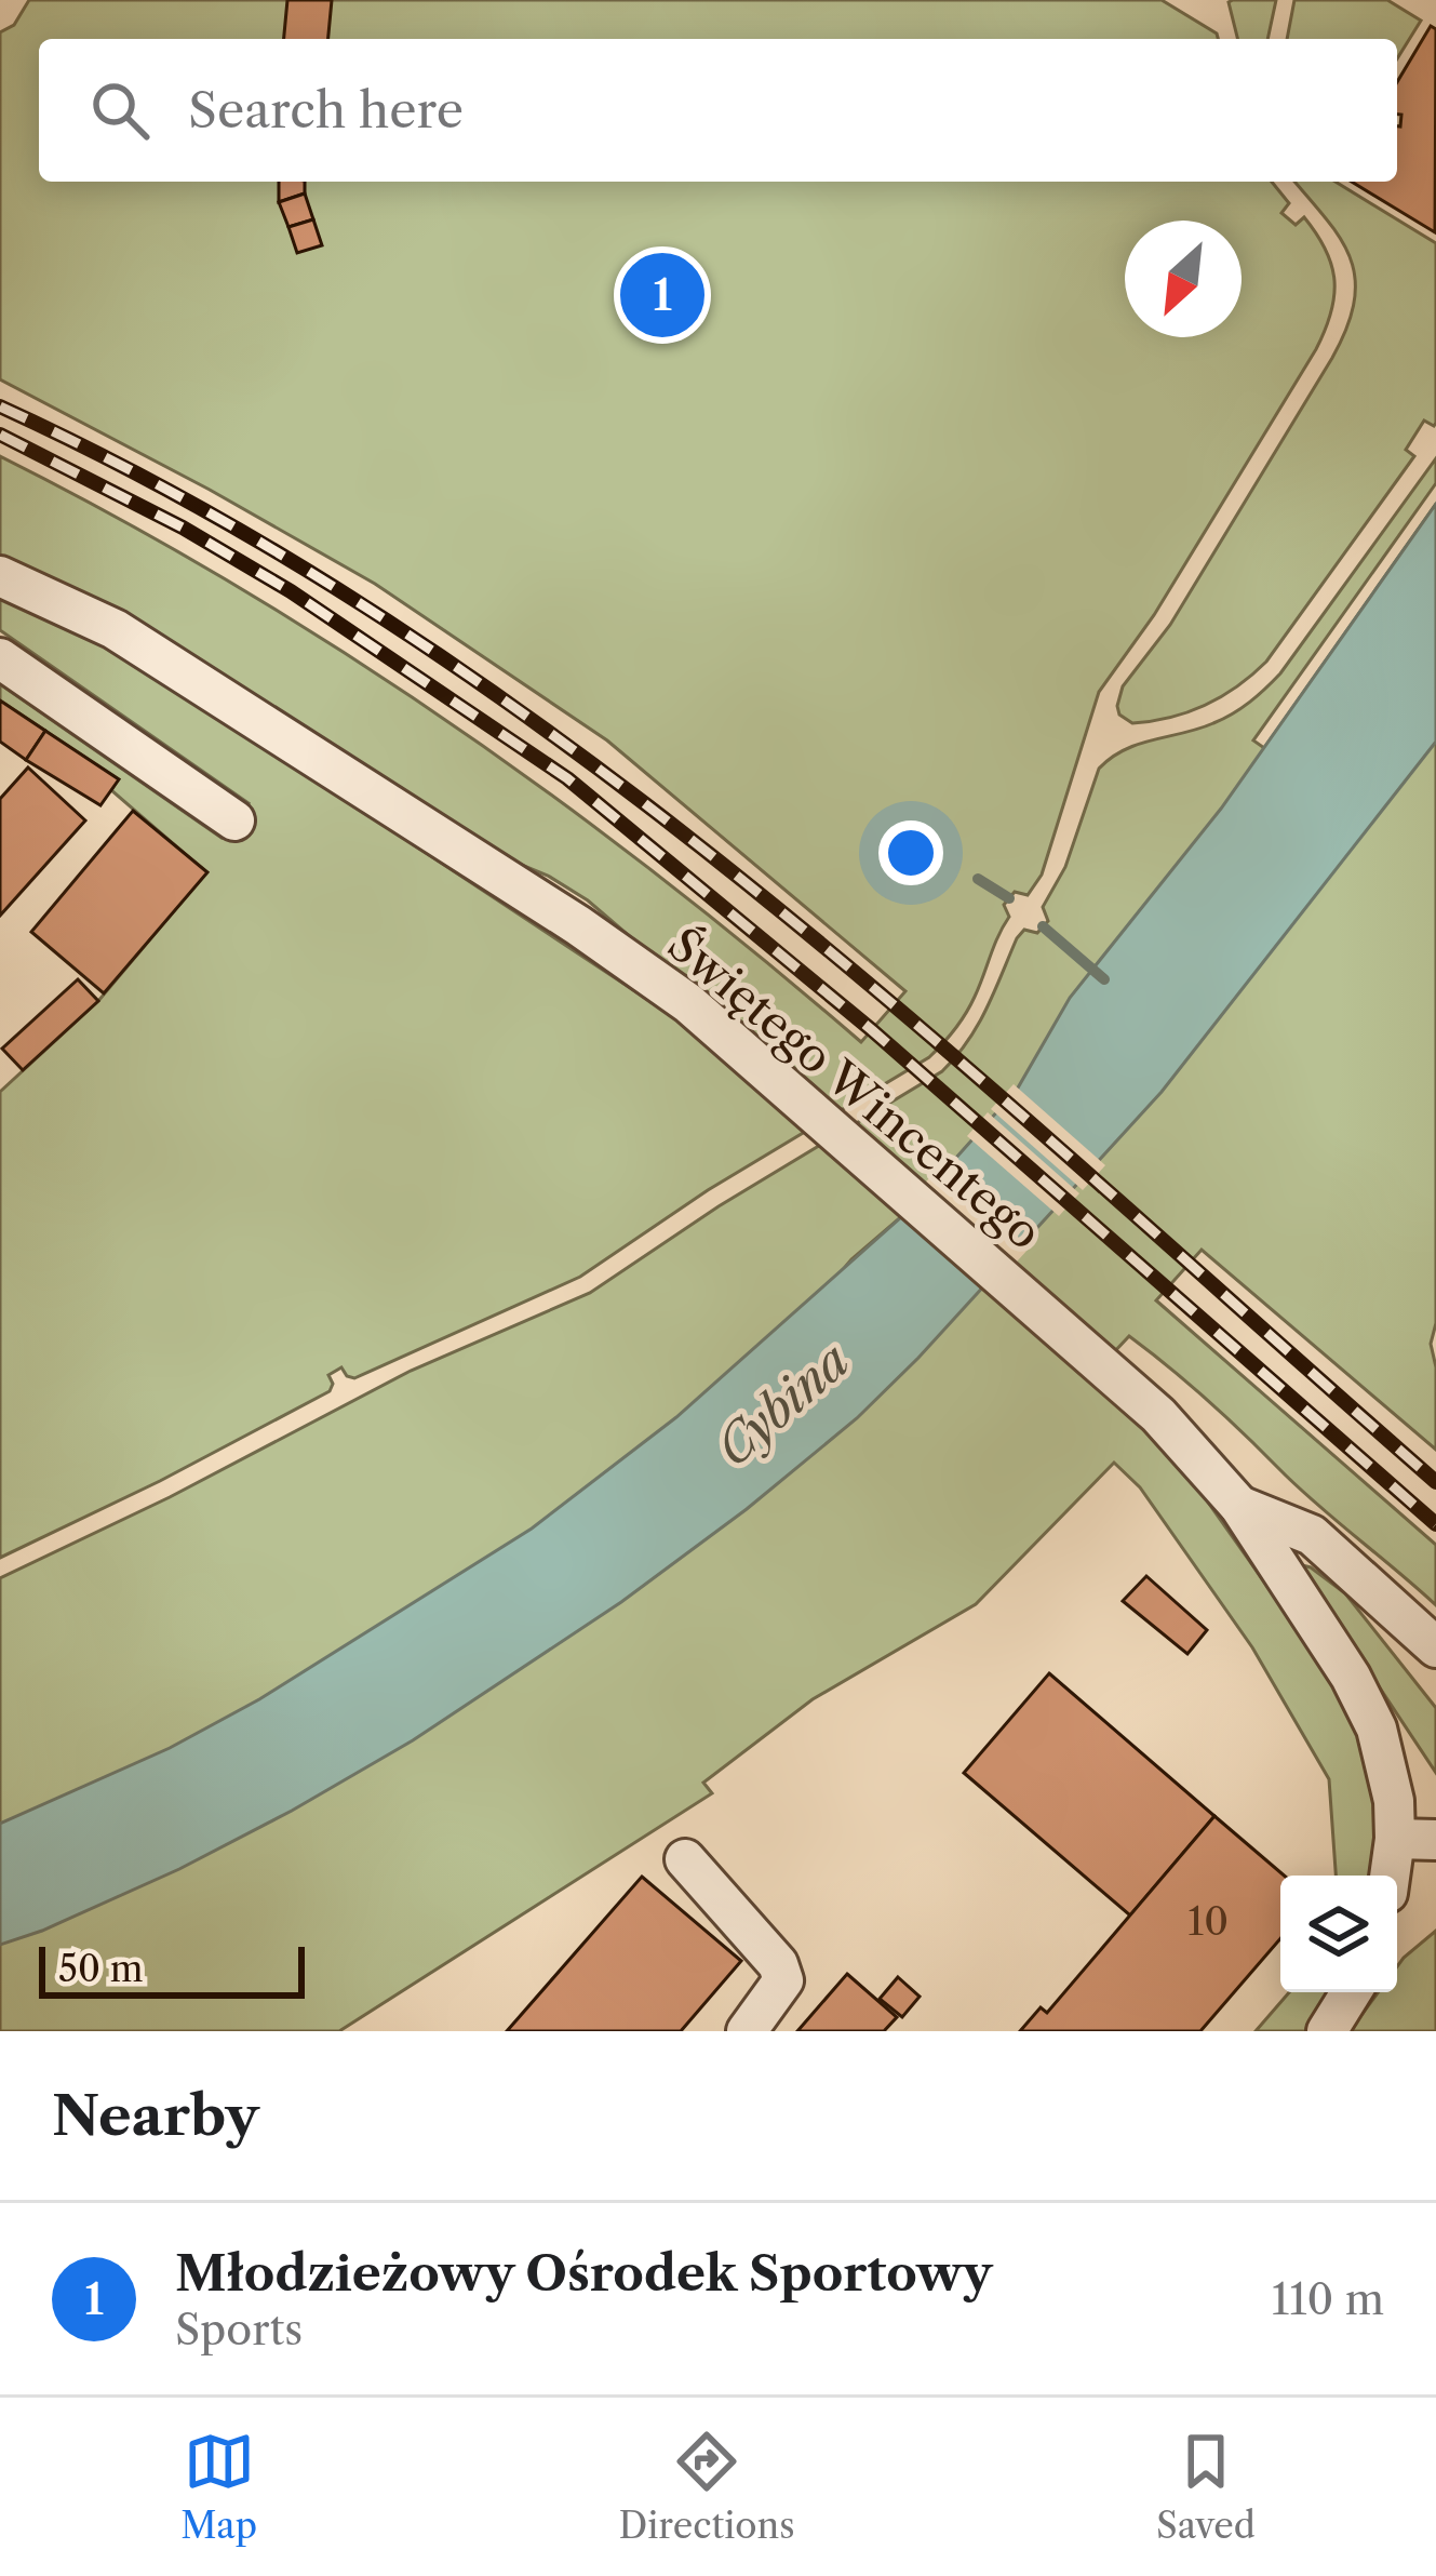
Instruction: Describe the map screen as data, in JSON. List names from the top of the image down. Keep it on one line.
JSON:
{"streets":{"street":["Świętego Wincentego"]},"water":["Cybina"],"house_numbers":["10"],"scale_bar":"50 m","north":"bottom left","page":{"search":"Search here","pins":"1","scale":"50 m","heading":"Nearby","list":[{"mark":"1","name":"Młodzieżowy Ośrodek Sportowy","note":"Sports","value":"110 m"}],"nav":["Map","Directions","Saved"]}}
